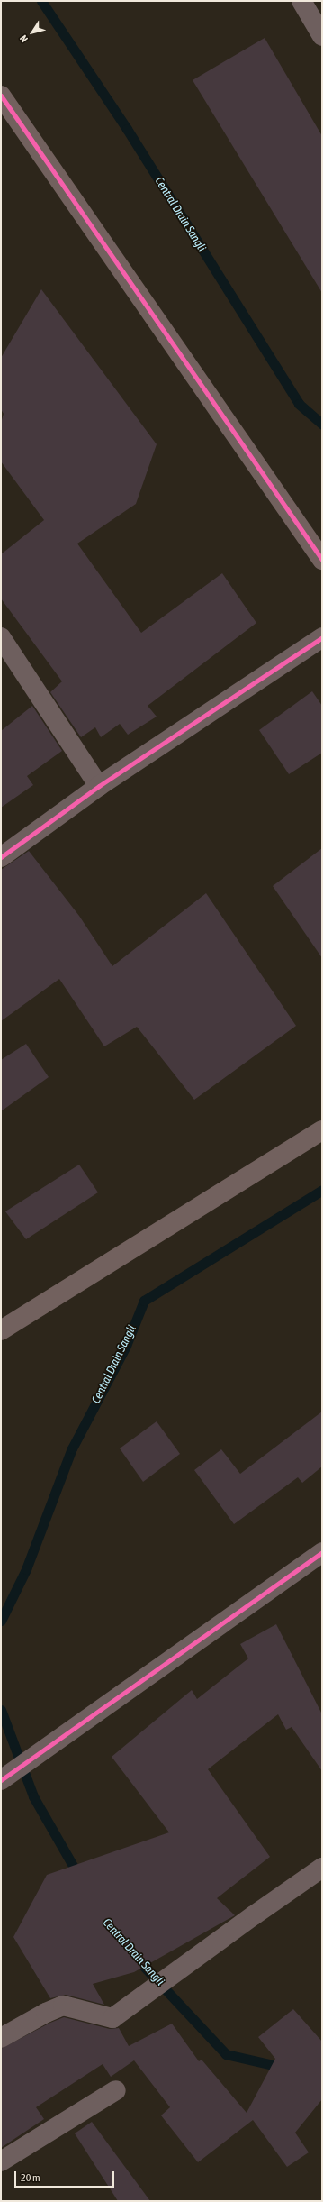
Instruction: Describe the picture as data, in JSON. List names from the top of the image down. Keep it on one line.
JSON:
{"water":["Central Drain Sangli"],"scale_bar":"20 m","north":"bottom left"}
